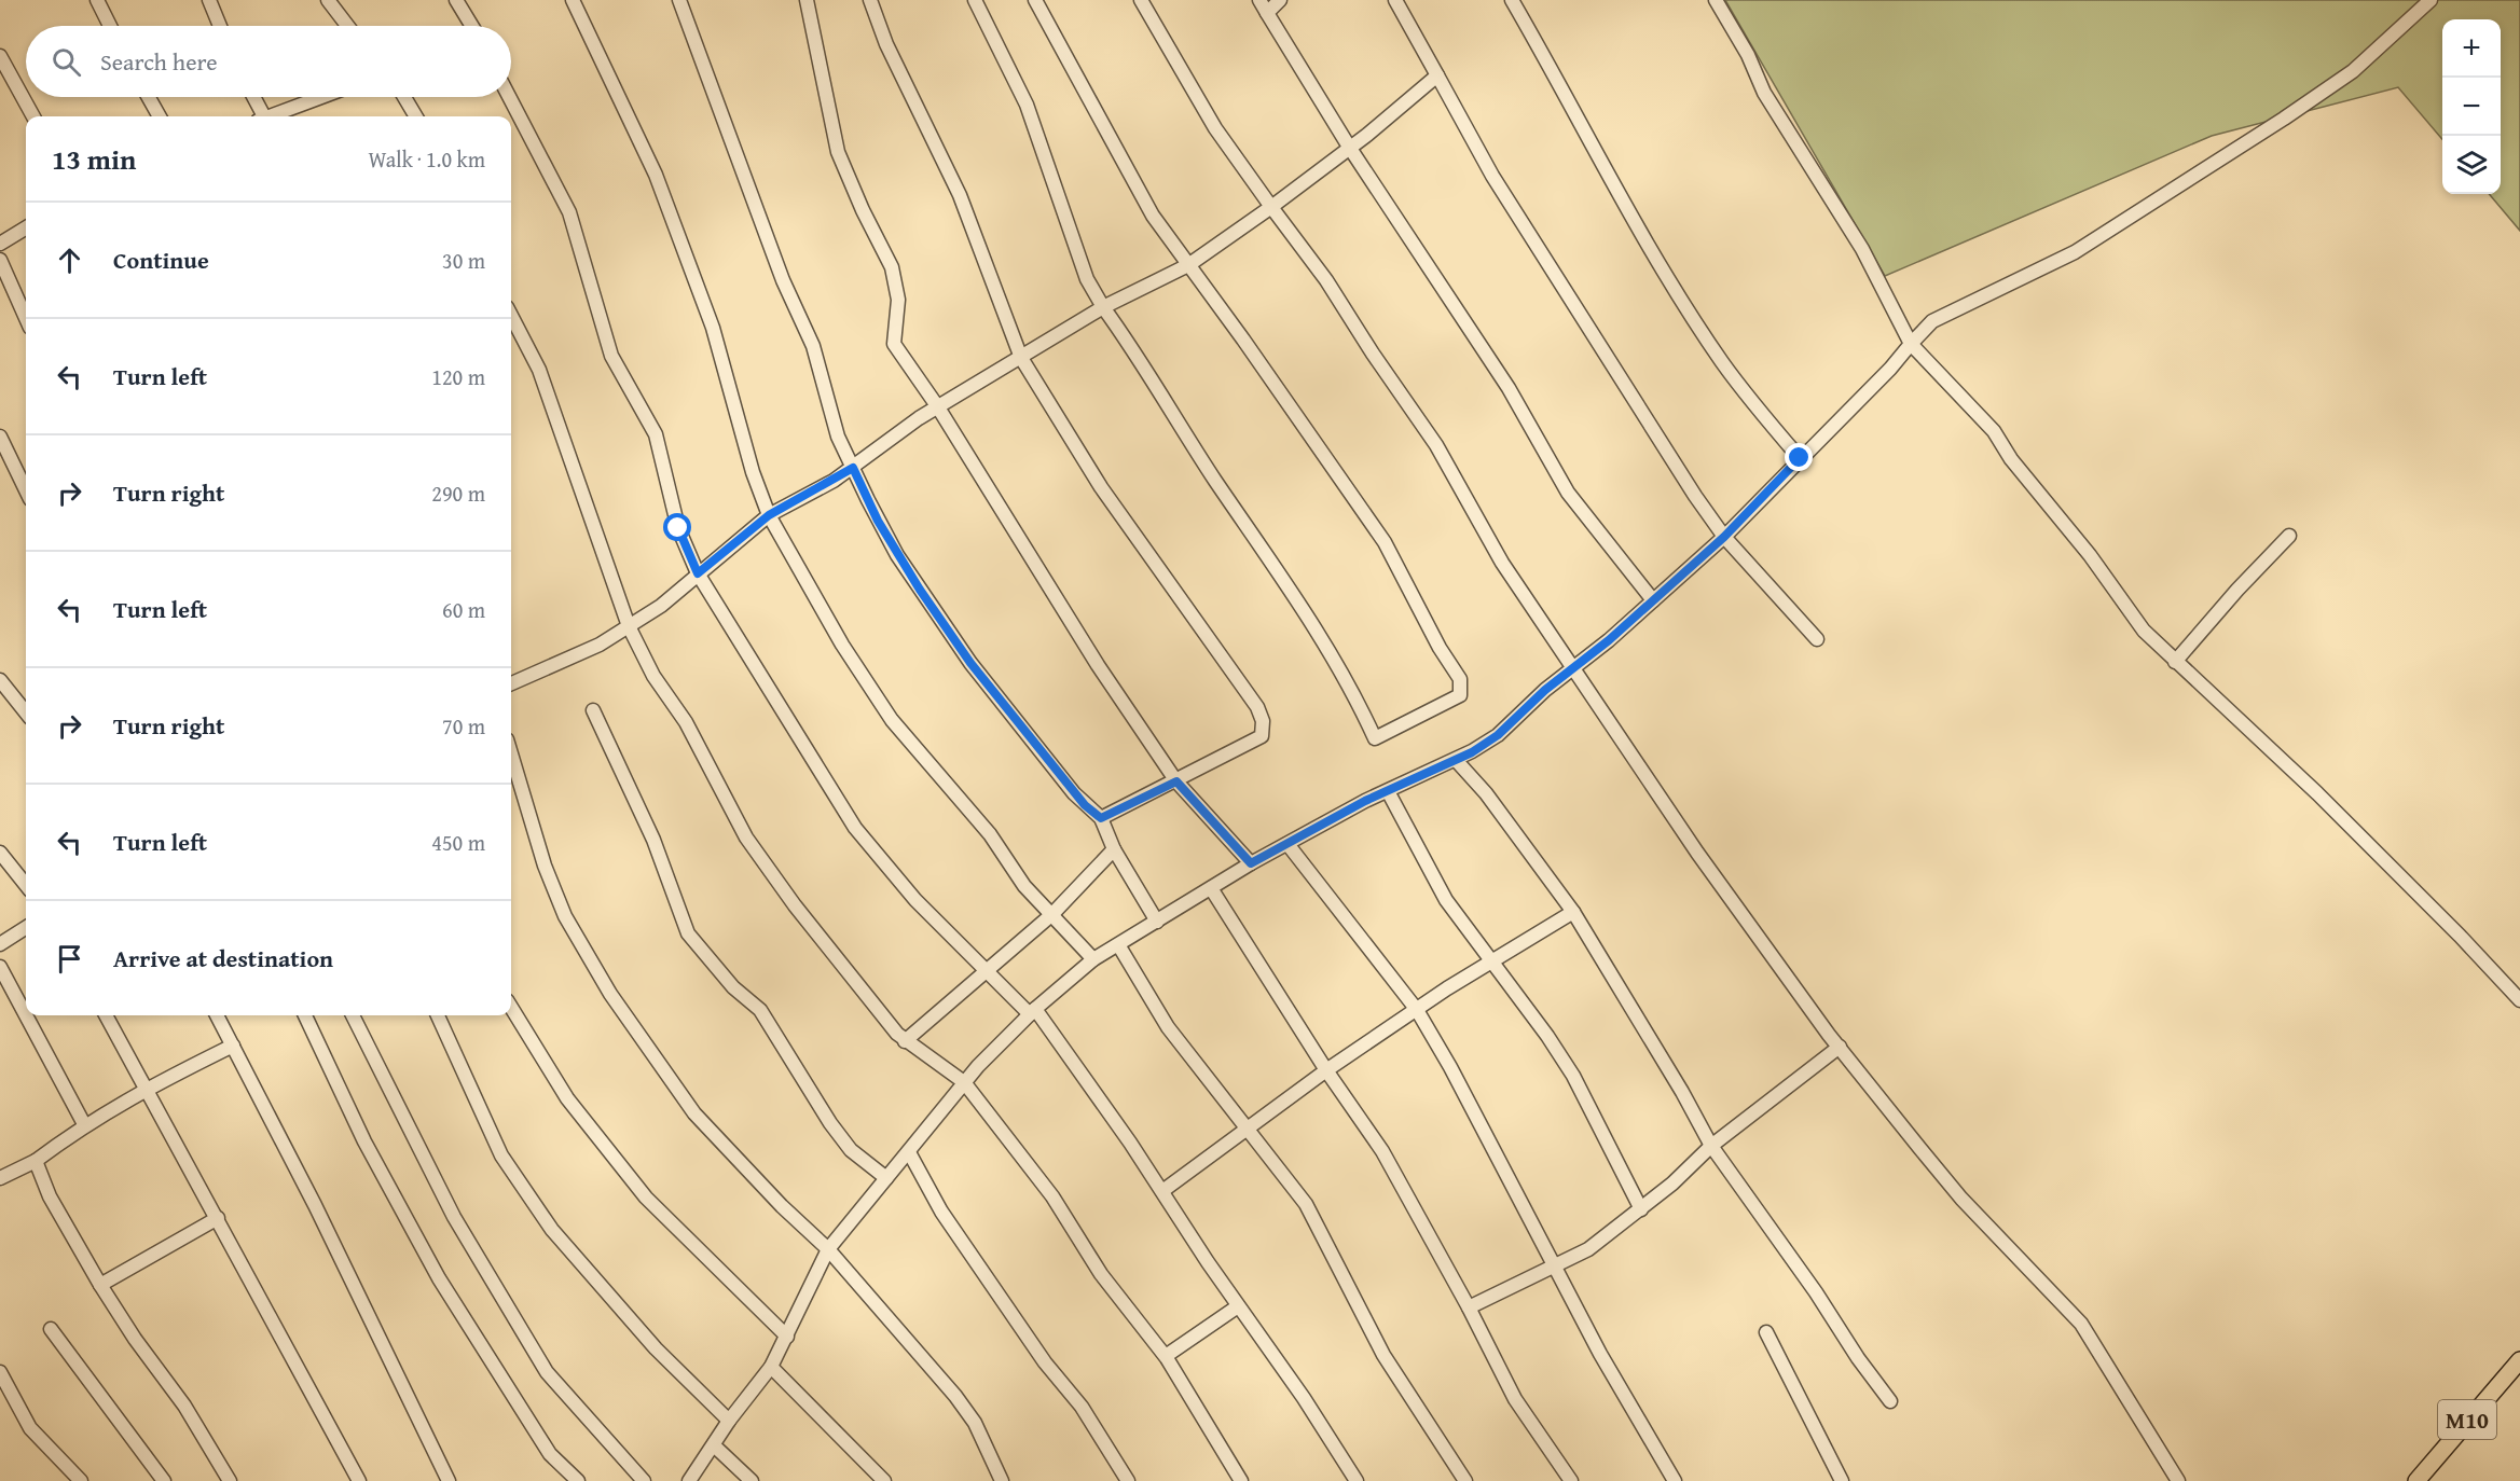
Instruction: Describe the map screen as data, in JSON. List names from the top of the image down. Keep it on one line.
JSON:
{"streets":{"main road":["M10"]},"page":{"map_buttons":["+","−"],"search":"Search here","heading":["13 min","Walk · 1.0 km"],"list":[["Continue","30 m"],["Turn left","120 m"],["Turn right","290 m"],["Turn left","60 m"],["Turn right","70 m"],["Turn left","450 m"],"Arrive at destination"]}}
